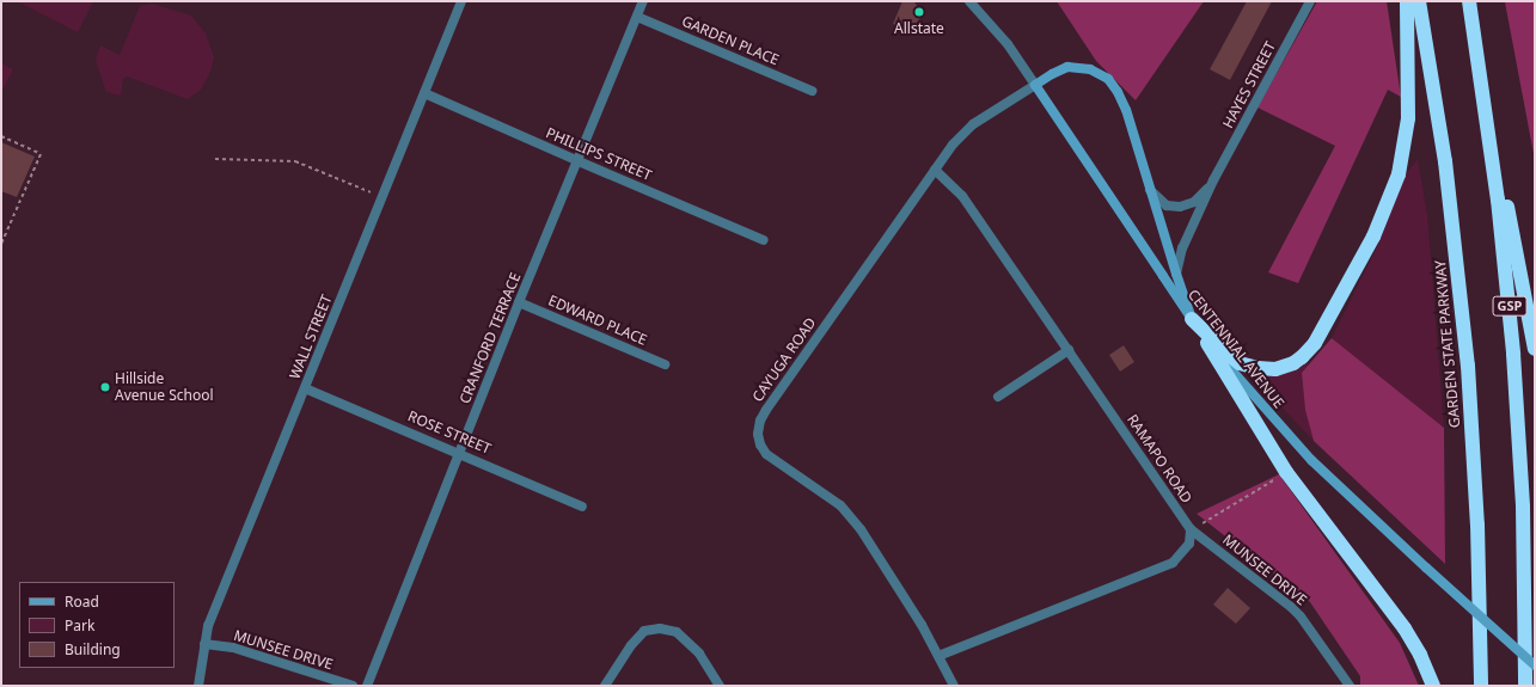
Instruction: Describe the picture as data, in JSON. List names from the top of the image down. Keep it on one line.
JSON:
{"streets":{"highway":["GSP","GARDEN STATE PARKWAY"],"main road":["CENTENNIAL AVENUE"],"street":["GARDEN PLACE","HAYES STREET","PHILLIPS STREET","EDWARD PLACE","WALL STREET","CRANFORD TERRACE","CAYUGA ROAD","ROSE STREET","RAMAPO ROAD","MUNSEE DRIVE"]},"crossings":[["GARDEN PLACE","CRANFORD TERRACE"],["PHILLIPS STREET","WALL STREET"],["PHILLIPS STREET","CRANFORD TERRACE"],["EDWARD PLACE","CRANFORD TERRACE"],["WALL STREET","ROSE STREET"],["WALL STREET","MUNSEE DRIVE"],["CRANFORD TERRACE","ROSE STREET"],["CENTENNIAL AVENUE","CAYUGA ROAD"],["CAYUGA ROAD","RAMAPO ROAD"],["RAMAPO ROAD","MUNSEE DRIVE"]],"places":["Allstate","Hillside Avenue School"],"legend":["Road","Park","Building"]}
